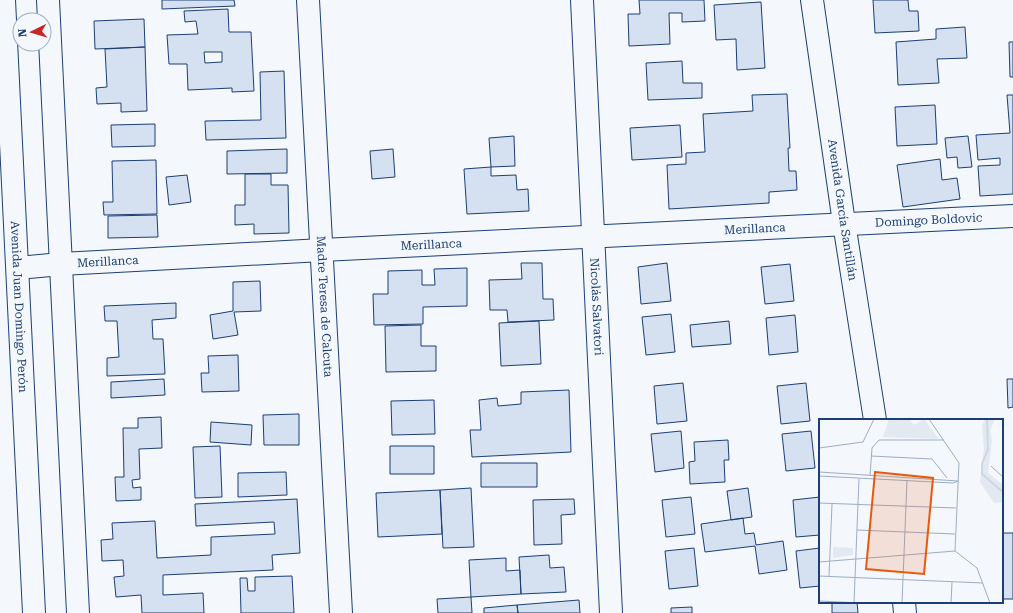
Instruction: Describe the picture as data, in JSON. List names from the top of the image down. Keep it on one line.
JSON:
{"streets":{"street":["Avenida García Santillán","Domingo Boldovic","Merillanca","Avenida Juan Domingo Perón","Madre Teresa de Calcuta","Nicolás Salvatori"]},"crossings":[["Avenida García Santillán","Domingo Boldovic"],["Avenida García Santillán","Merillanca"],["Domingo Boldovic","Merillanca"],["Merillanca","Avenida Juan Domingo Perón"],["Merillanca","Madre Teresa de Calcuta"],["Merillanca","Nicolás Salvatori"]],"north":"left"}
